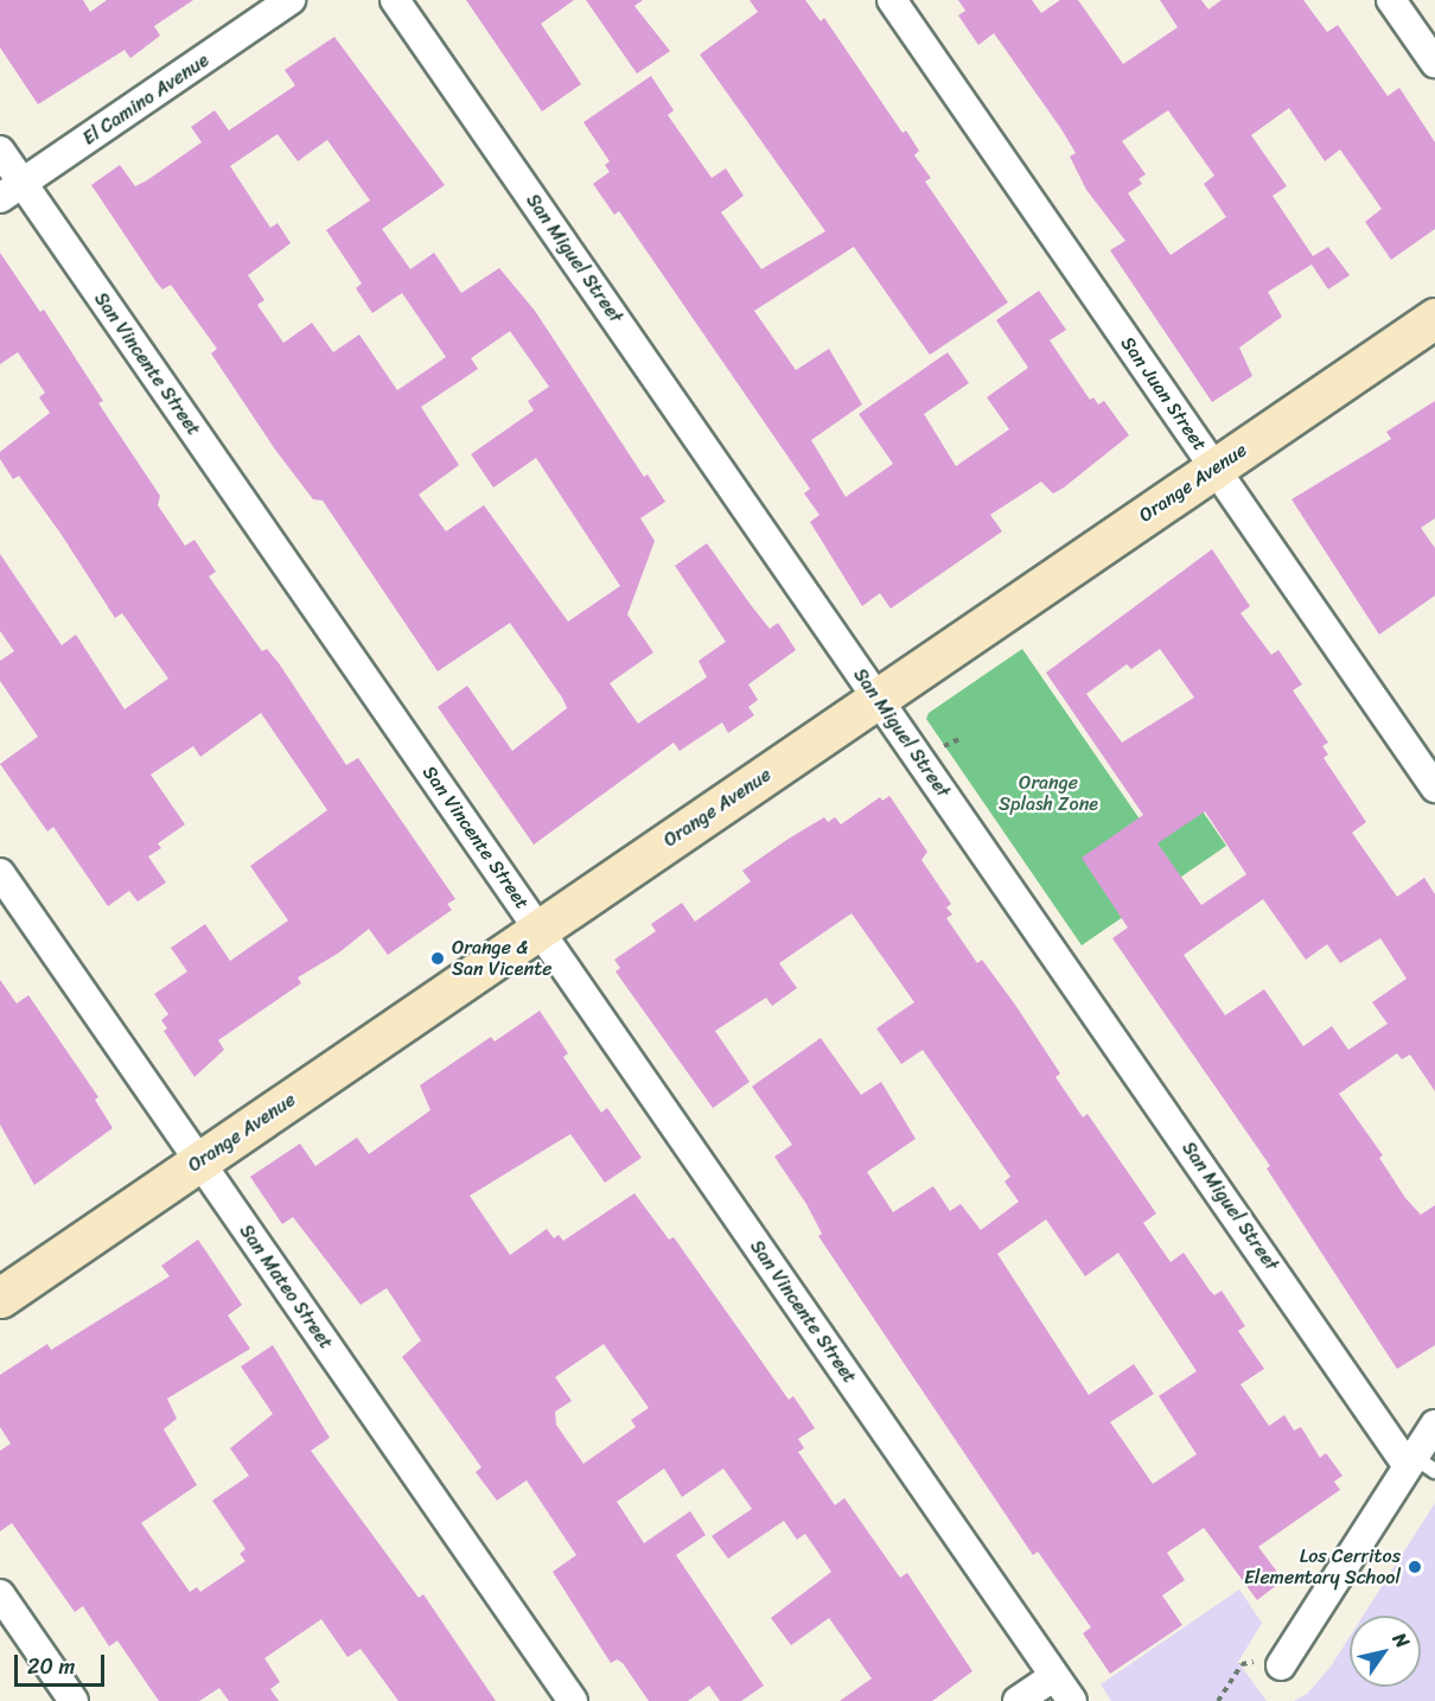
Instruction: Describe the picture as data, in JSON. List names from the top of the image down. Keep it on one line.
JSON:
{"streets":{"street":["El Camino Avenue","San Miguel Street","San Vincente Street","San Juan Street","Orange Avenue","San Mateo Street"]},"crossings":[["El Camino Avenue","San Vincente Street"],["San Miguel Street","Orange Avenue"],["San Vincente Street","Orange Avenue"],["San Juan Street","Orange Avenue"],["Orange Avenue","San Mateo Street"]],"parks":["Orange Splash Zone"],"places":["Orange & San Vicente","Los Cerritos Elementary School"],"scale_bar":"20 m","north":"top right"}
